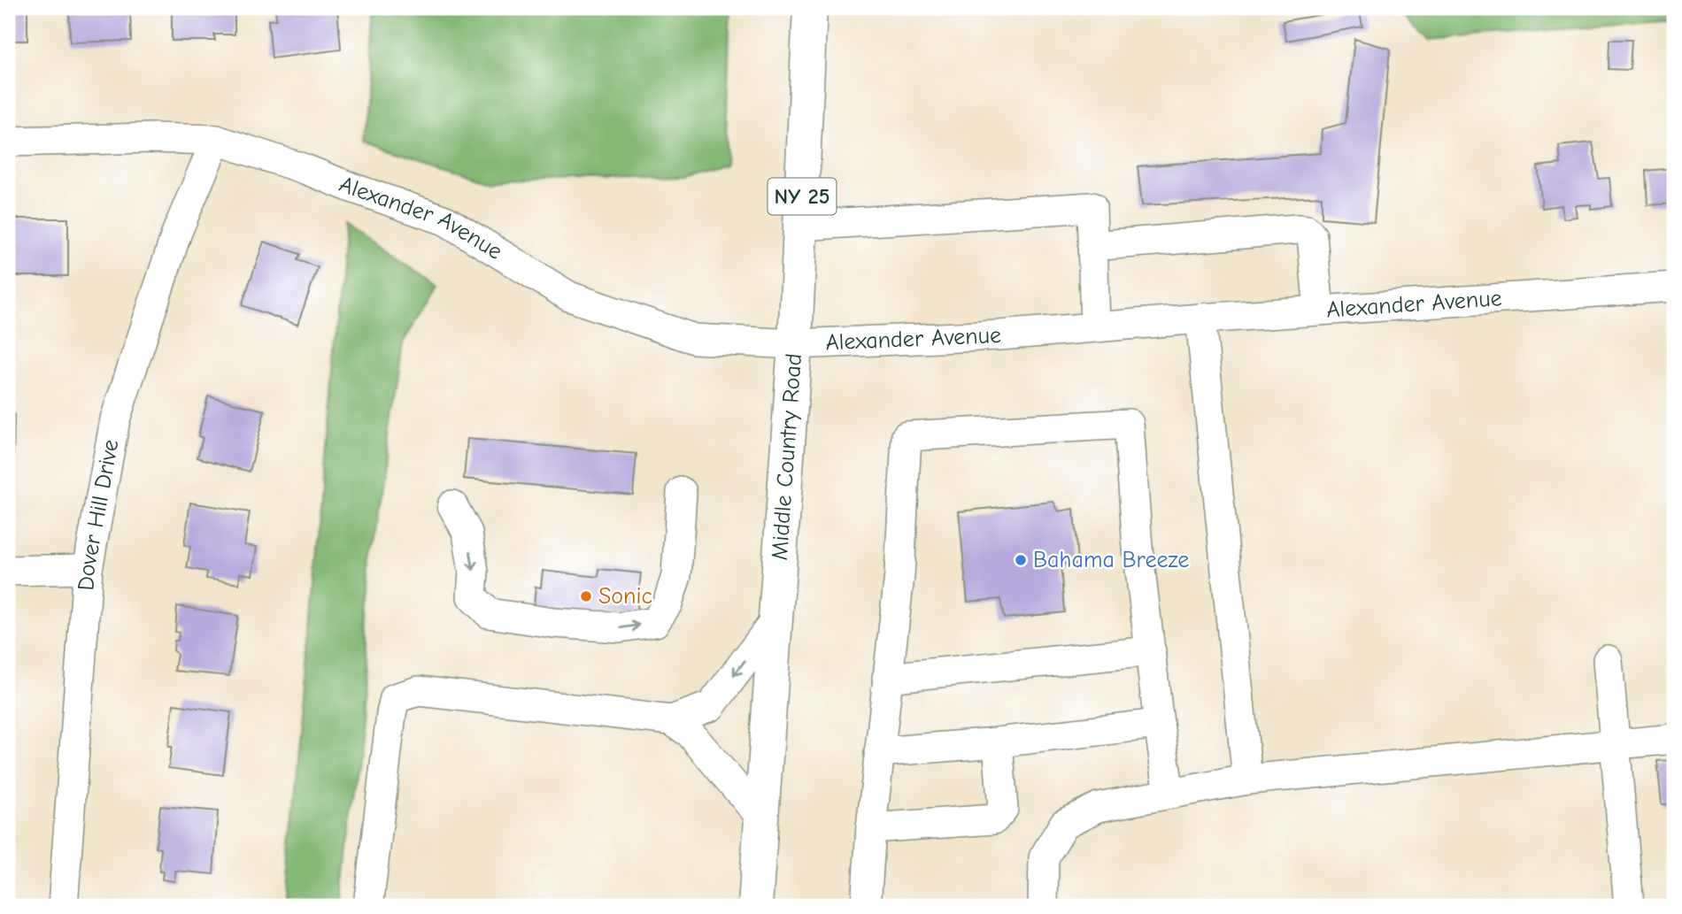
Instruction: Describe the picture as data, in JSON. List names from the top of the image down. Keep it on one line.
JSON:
{"streets":{"main road":["NY 25","Middle Country Road"],"street":["Alexander Avenue","Dover Hill Drive"]},"crossings":[["Alexander Avenue","Middle Country Road"],["Alexander Avenue","Dover Hill Drive"]],"places":["Bahama Breeze","Sonic"]}
